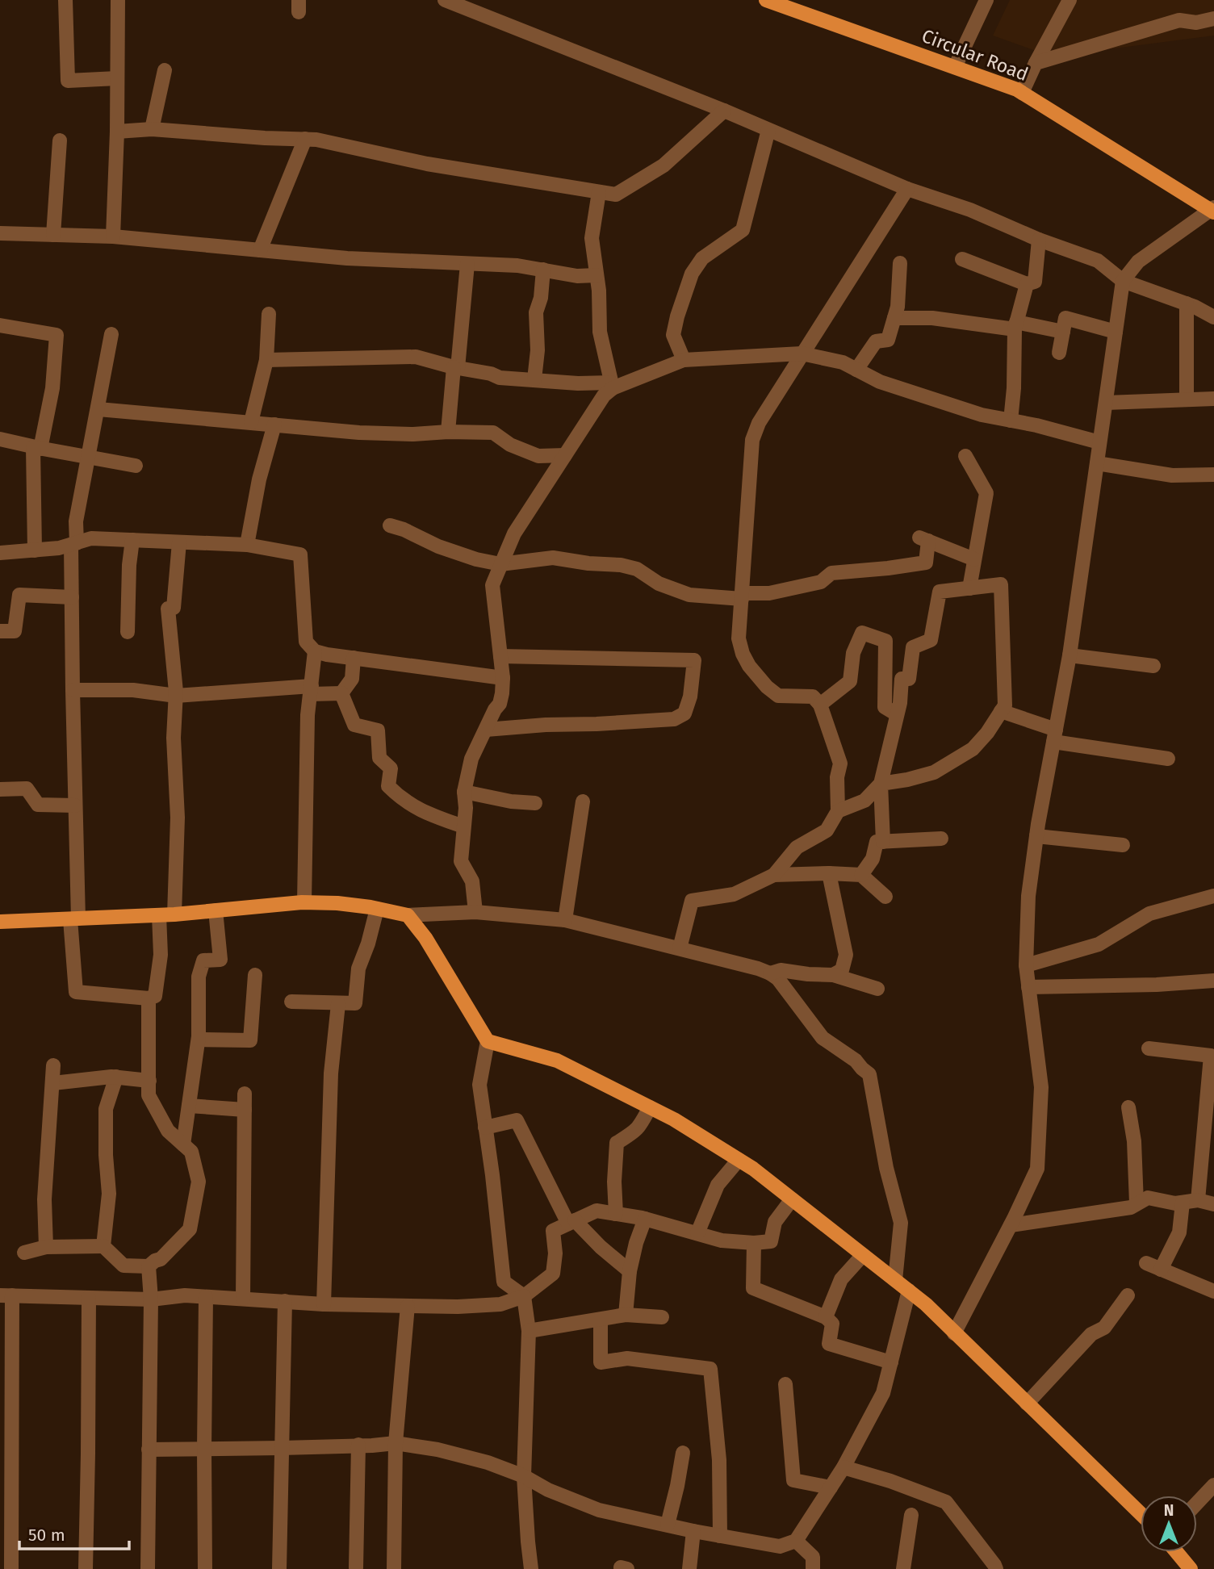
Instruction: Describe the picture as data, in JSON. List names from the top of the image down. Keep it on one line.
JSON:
{"streets":{"main road":["Circular Road"]},"scale_bar":"50 m","north":"top"}
